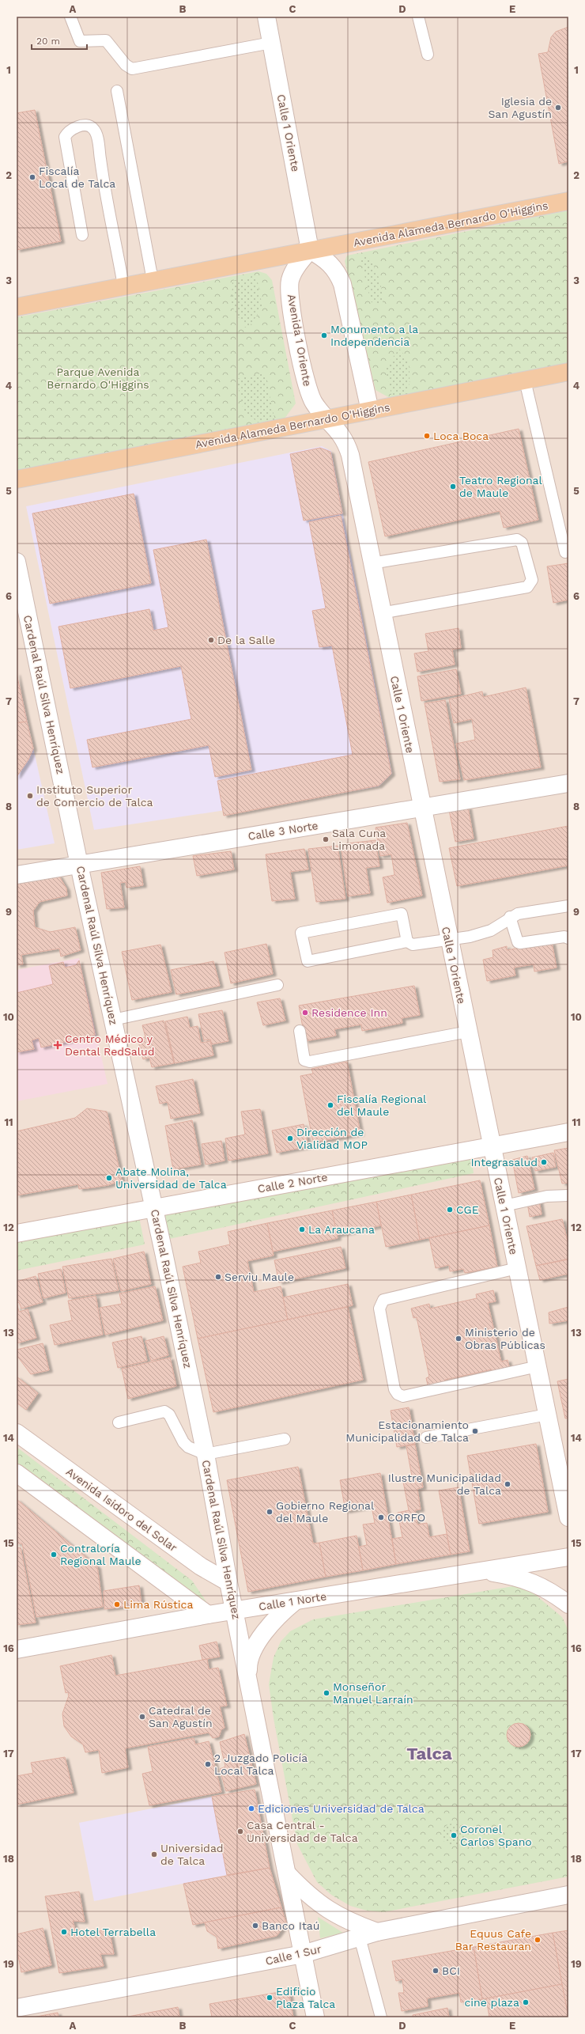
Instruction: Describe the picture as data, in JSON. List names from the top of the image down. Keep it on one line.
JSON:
{"streets":{"main road":["Calle 1 Oriente","Avenida Alameda Bernardo O'Higgins","Avenida 1 Oriente","Cardenal Raúl Silva Henríquez","Calle 3 Norte","Calle 2 Norte","Avenida Isidoro del Solar","Calle 1 Norte","Calle 1 Sur"]},"crossings":[["Calle 1 Oriente","Avenida Alameda Bernardo O'Higgins"],["Calle 1 Oriente","Avenida 1 Oriente"],["Calle 1 Oriente","Calle 3 Norte"],["Calle 1 Oriente","Calle 2 Norte"],["Avenida Alameda Bernardo O'Higgins","Avenida 1 Oriente"],["Cardenal Raúl Silva Henríquez","Calle 3 Norte"],["Cardenal Raúl Silva Henríquez","Calle 2 Norte"],["Cardenal Raúl Silva Henríquez","Avenida Isidoro del Solar"],["Cardenal Raúl Silva Henríquez","Calle 1 Norte"],["Cardenal Raúl Silva Henríquez","Calle 1 Sur"]],"districts":["Talca"],"parks":["Parque Avenida Bernardo O'Higgins"],"places":{"other":["Iglesia de San Agustín","Fiscalía Local de Talca","Monumento a la Independencia","Loca Boca","Teatro Regional de Maule","De la Salle","Instituto Superior de Comercio de Talca","Sala Cuna Limonada","Residence Inn","Fiscalía Regional del Maule","Dirección de Vialidad MOP","Integrasalud","Abate Molina, Universidad de Talca","CGE","La Araucana","Serviu Maule","Ministerio de Obras Públicas","Estacionamiento Municipalidad de Talca","Ilustre Municipalidad de Talca","Gobierno Regional del Maule","CORFO","Contraloría Regional Maule","Lima Rústica","Monseñor Manuel Larraín","Catedral de San Agustín","2 Juzgado Policía Local Talca","Ediciones Universidad de Talca","Casa Central - Universidad de Talca","Coronel Carlos Spano","Universidad de Talca","Banco Itaú","Hotel Terrabella","Equus Cafe Bar Restauran","BCI","Edificio Plaza Talca","cine plaza"],"health":["Centro Médico y Dental RedSalud"]},"scale_bar":"20 m","grid":{"columns":["A","B","C","D","E"],"rows":["1","2","3","4","5","6","7","8","9","10","11","12","13","14","15","16","17","18","19"]}}
